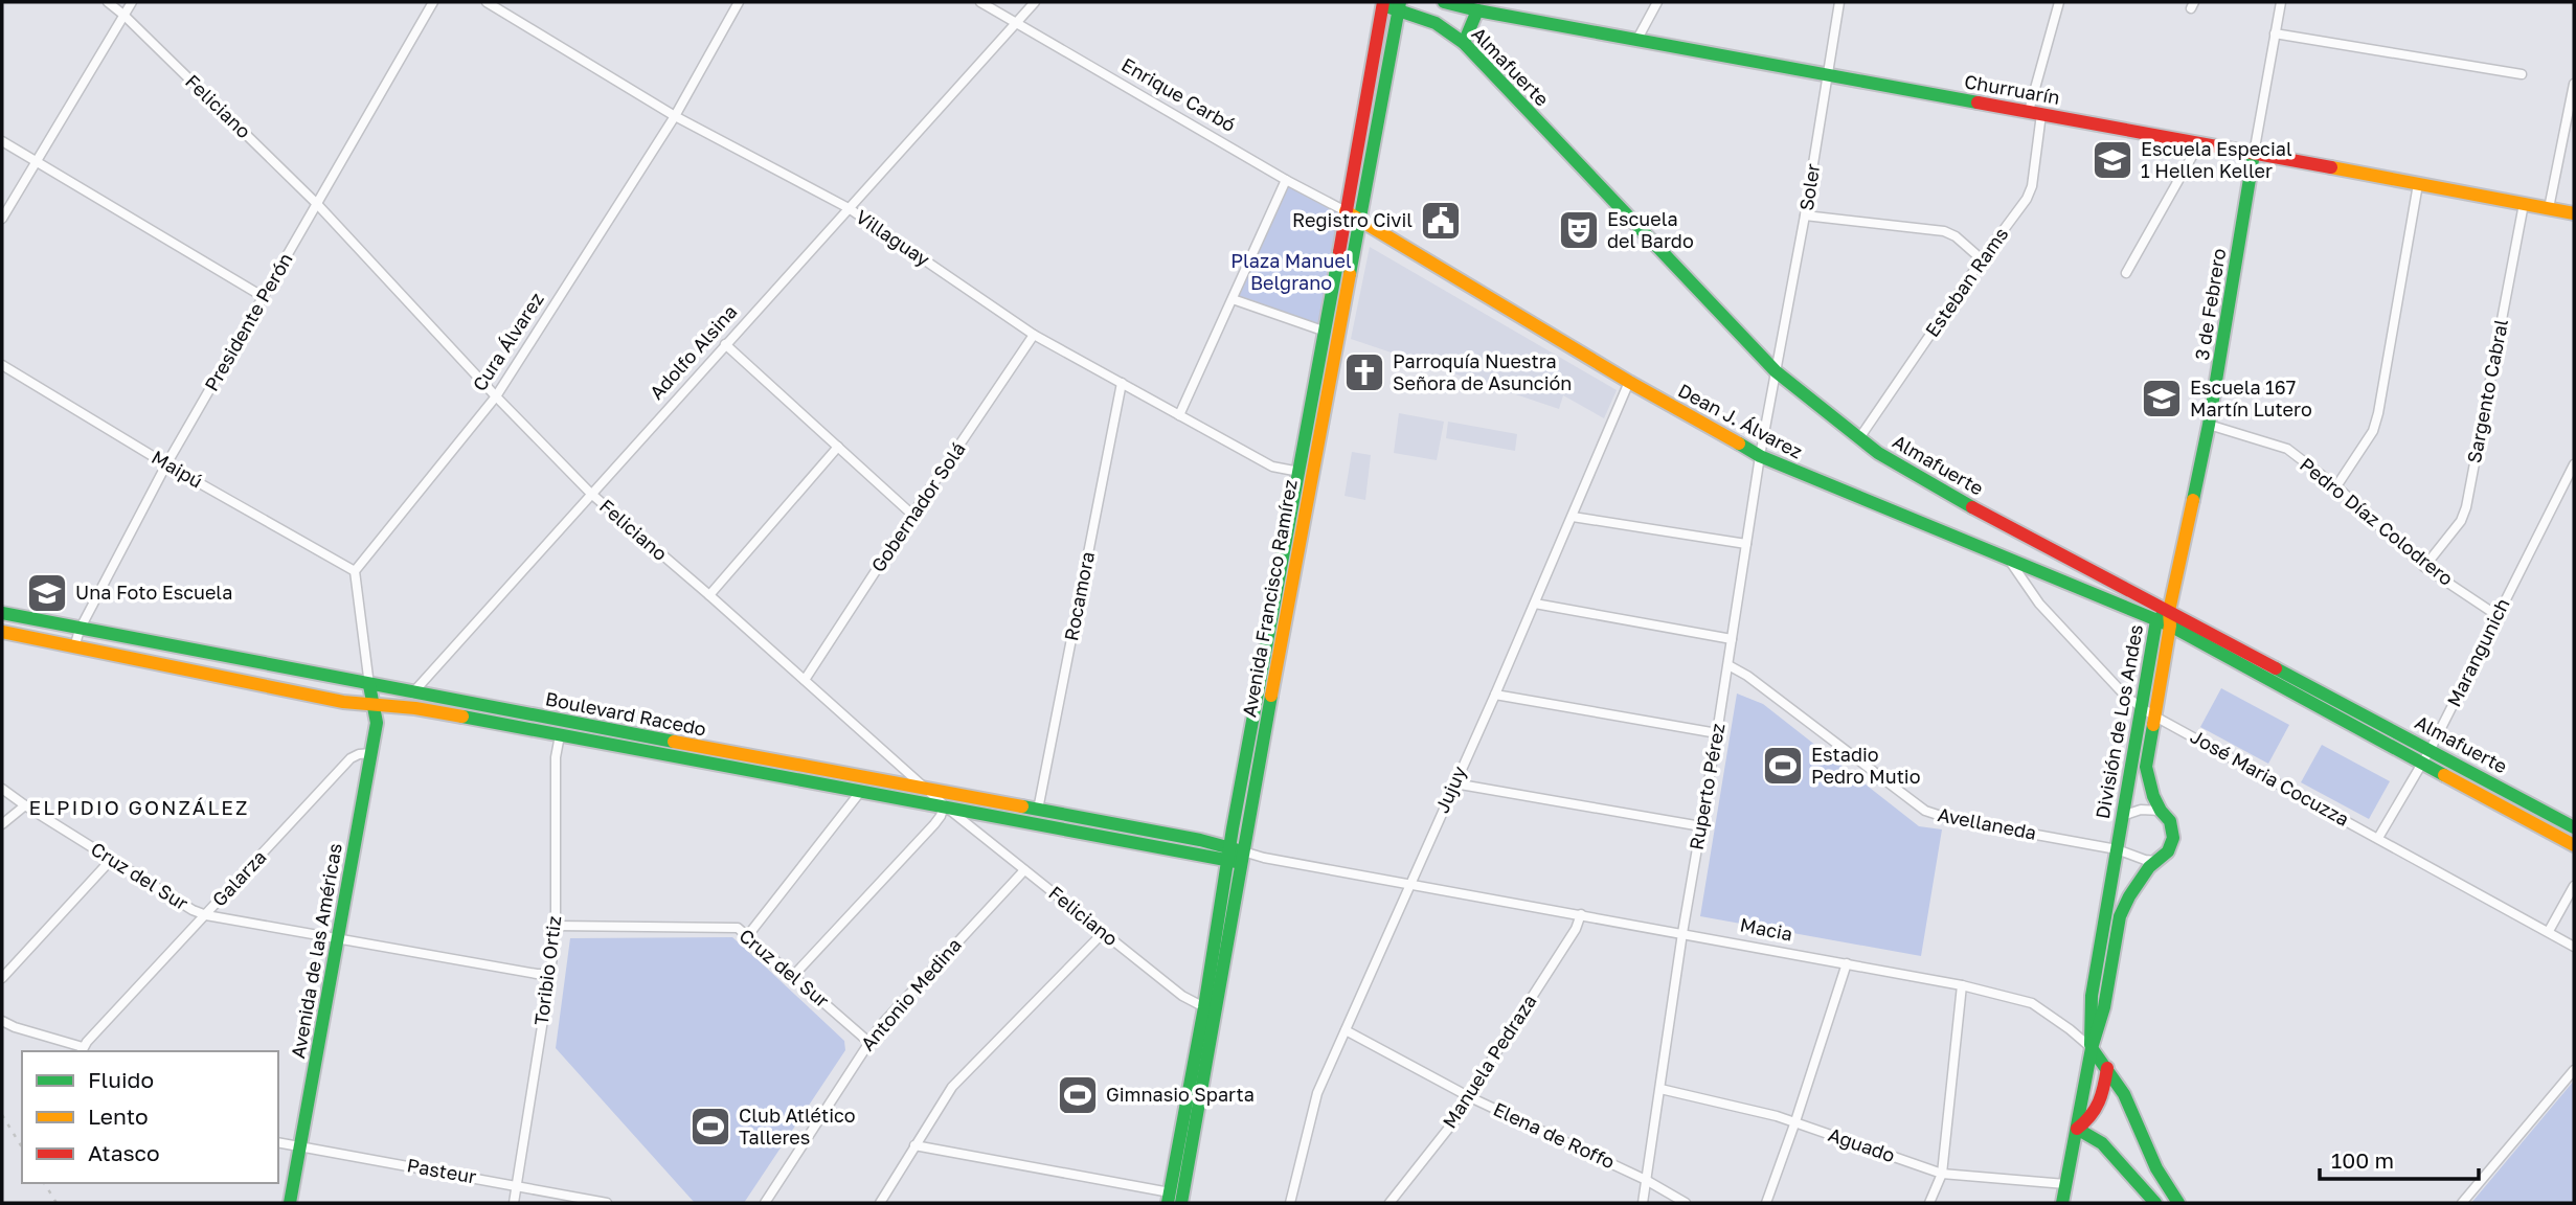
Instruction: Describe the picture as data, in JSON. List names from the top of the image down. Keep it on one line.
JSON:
{"streets":{"main road":["Almafuerte","Churruarín","Enrique Carbó","3 de Febrero","Adolfo Alsina","Dean J. Álvarez","Avenida Francisco Ramírez","Boulevard Racedo","División de Los Andes","Macia","Avenida de las Américas"],"street":["Feliciano","Soler","Villaguay","Esteban Rams","Presidente Perón","Cura Álvarez","Sargento Cabral","Maipú","Gobernador Solá","Pedro Díaz Colodrero","Rocamora","Marangunich","José Maria Cocuzza","Ruperto Pérez","Jujuy","Avellaneda","Cruz del Sur","Galarza","Toribio Ortiz","Antonio Medina","Manuela Pedraza","Elena de Roffo","Aguado","Pasteur"]},"crossings":[["Almafuerte","Soler"],["Almafuerte","Esteban Rams"],["Almafuerte","3 de Febrero"],["Almafuerte","Dean J. Álvarez"],["Almafuerte","Avenida Francisco Ramírez"],["Almafuerte","Marangunich"],["Almafuerte","División de Los Andes"],["Almafuerte","Ruperto Pérez"],["Churruarín","Soler"],["Churruarín","Esteban Rams"],["Churruarín","3 de Febrero"],["Churruarín","Sargento Cabral"],["Enrique Carbó","Adolfo Alsina"],["Enrique Carbó","Dean J. Álvarez"],["Enrique Carbó","Avenida Francisco Ramírez"],["Feliciano","Presidente Perón"],["Feliciano","Cura Álvarez"],["Feliciano","Adolfo Alsina"],["Feliciano","Gobernador Solá"],["Feliciano","Avenida Francisco Ramírez"],["Feliciano","Boulevard Racedo"],["Feliciano","Antonio Medina"],["Soler","Ruperto Pérez"],["Villaguay","Cura Álvarez"],["Villaguay","Adolfo Alsina"],["Villaguay","Gobernador Solá"],["Villaguay","Rocamora"],["Villaguay","Avenida Francisco Ramírez"],["3 de Febrero","Pedro Díaz Colodrero"],["3 de Febrero","División de Los Andes"],["Presidente Perón","Maipú"],["Presidente Perón","Boulevard Racedo"],["Cura Álvarez","Maipú"],["Adolfo Alsina","Boulevard Racedo"],["Adolfo Alsina","Avenida de las Américas"],["Sargento Cabral","Pedro Díaz Colodrero"],["Dean J. Álvarez","Avenida Francisco Ramírez"],["Dean J. Álvarez","División de Los Andes"],["Dean J. Álvarez","José Maria Cocuzza"],["Dean J. Álvarez","Ruperto Pérez"],["Dean J. Álvarez","Jujuy"],["Pedro Díaz Colodrero","Marangunich"],["Rocamora","Boulevard Racedo"],["Avenida Francisco Ramírez","Boulevard Racedo"],["Avenida Francisco Ramírez","Macia"],["Marangunich","José Maria Cocuzza"],["Boulevard Racedo","Macia"],["Boulevard Racedo","Avenida de las Américas"],["Boulevard Racedo","Toribio Ortiz"],["División de Los Andes","José Maria Cocuzza"],["División de Los Andes","Avellaneda"],["División de Los Andes","Macia"],["División de Los Andes","Aguado"],["Ruperto Pérez","Avellaneda"],["Ruperto Pérez","Macia"],["Ruperto Pérez","Elena de Roffo"],["Ruperto Pérez","Aguado"],["Jujuy","Macia"],["Jujuy","Elena de Roffo"],["Cruz del Sur","Galarza"],["Cruz del Sur","Avenida de las Américas"],["Cruz del Sur","Toribio Ortiz"],["Cruz del Sur","Antonio Medina"],["Galarza","Avenida de las Américas"],["Macia","Manuela Pedraza"],["Avenida de las Américas","Pasteur"],["Toribio Ortiz","Pasteur"],["Manuela Pedraza","Elena de Roffo"]],"districts":["ELPIDIO GONZÁLEZ"],"parks":["Plaza Manuel Belgrano"],"places":{"school or university":["Escuela Especial 1 Hellen Keller","Escuela 167 Martín Lutero","Una Foto Escuela"],"public building":["Registro Civil"],"theatre":["Escuela del Bardo"],"church":["Parroquía Nuestra Señora de Asunción"],"sports":["Estadio Pedro Mutio","Gimnasio Sparta","Club Atlético Talleres"]},"legend":["Fluido","Lento","Atasco"],"scale_bar":"100 m"}
